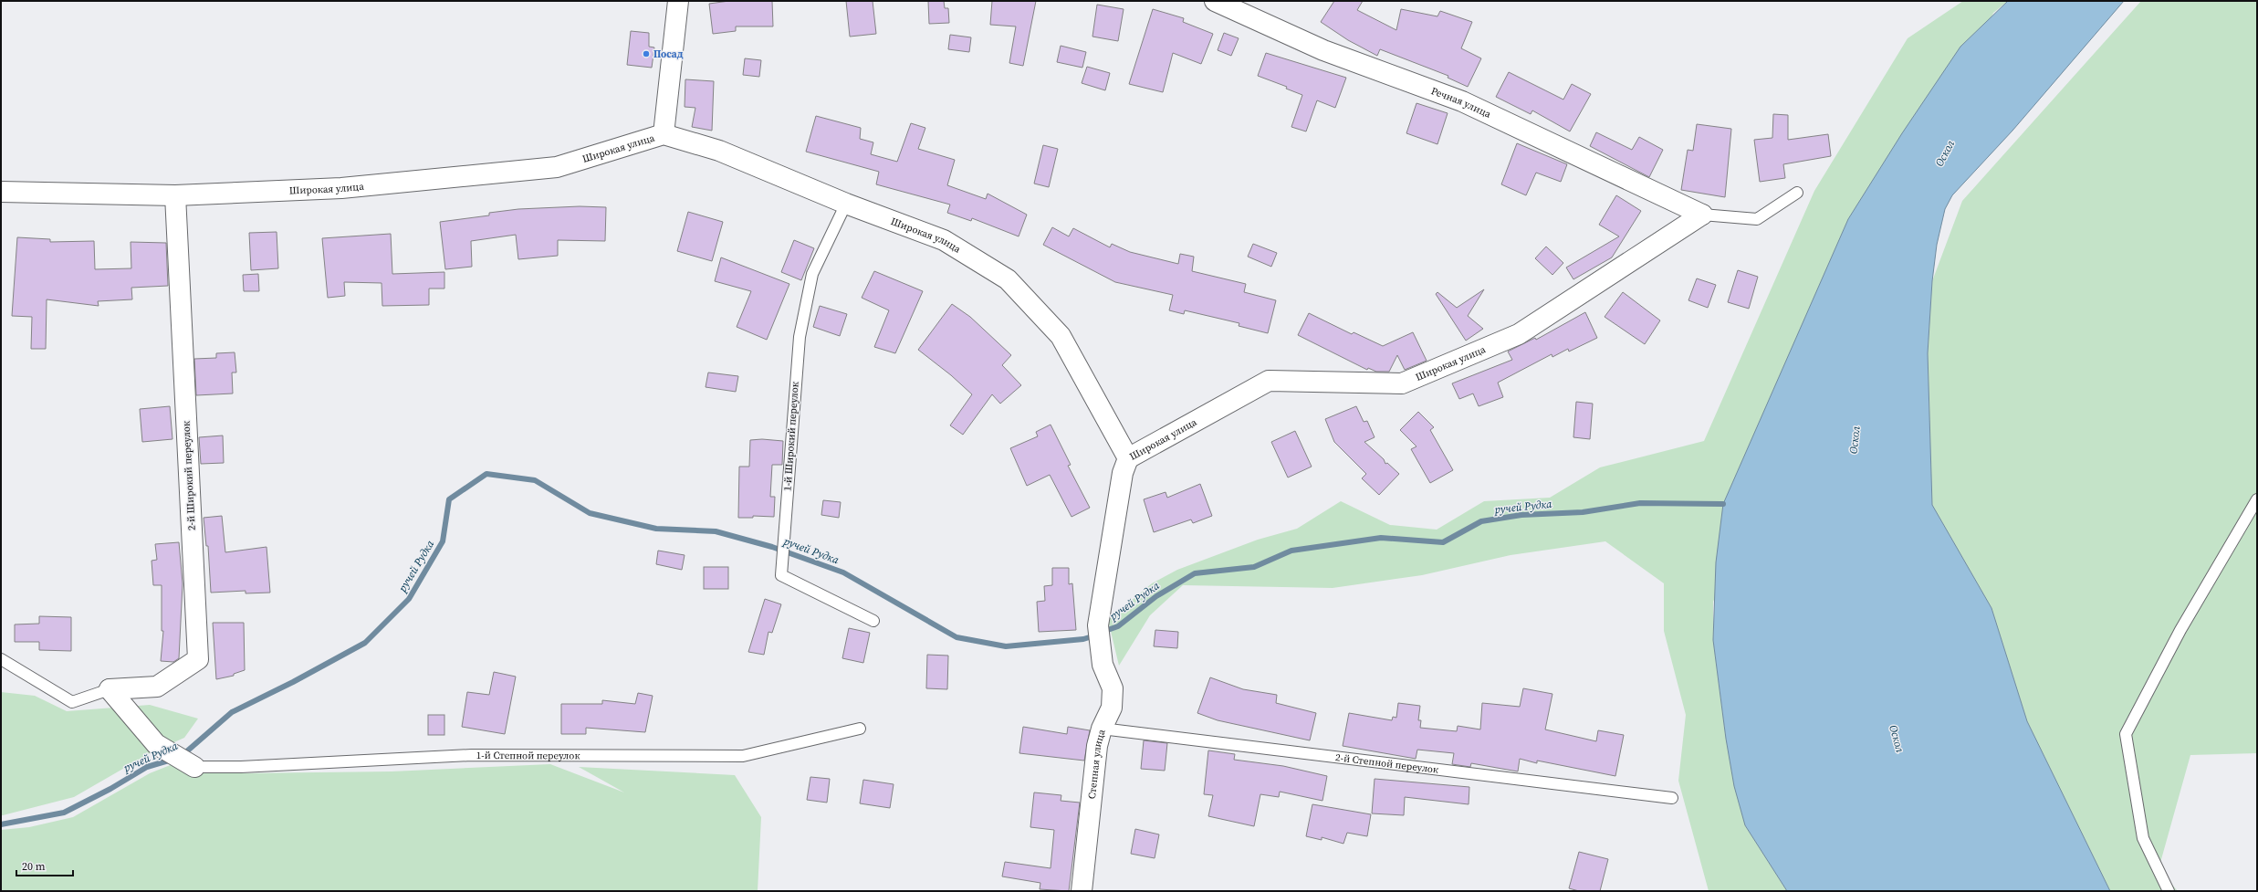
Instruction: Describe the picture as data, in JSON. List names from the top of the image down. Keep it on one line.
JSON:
{"streets":{"street":["Речная улица","Широкая улица","2-й Широкий переулок","Степная улица"],"lane":["1-й Широкий переулок","1-й Степной переулок","2-й Степной переулок"]},"crossings":[["Речная улица","Широкая улица"],["Широкая улица","1-й Широкий переулок"],["Широкая улица","2-й Широкий переулок"],["Широкая улица","Степная улица"],["2-й Степной переулок","Степная улица"]],"water":["Оскол","ручей Рудка"],"places":["Посад"],"scale_bar":"20 m"}
